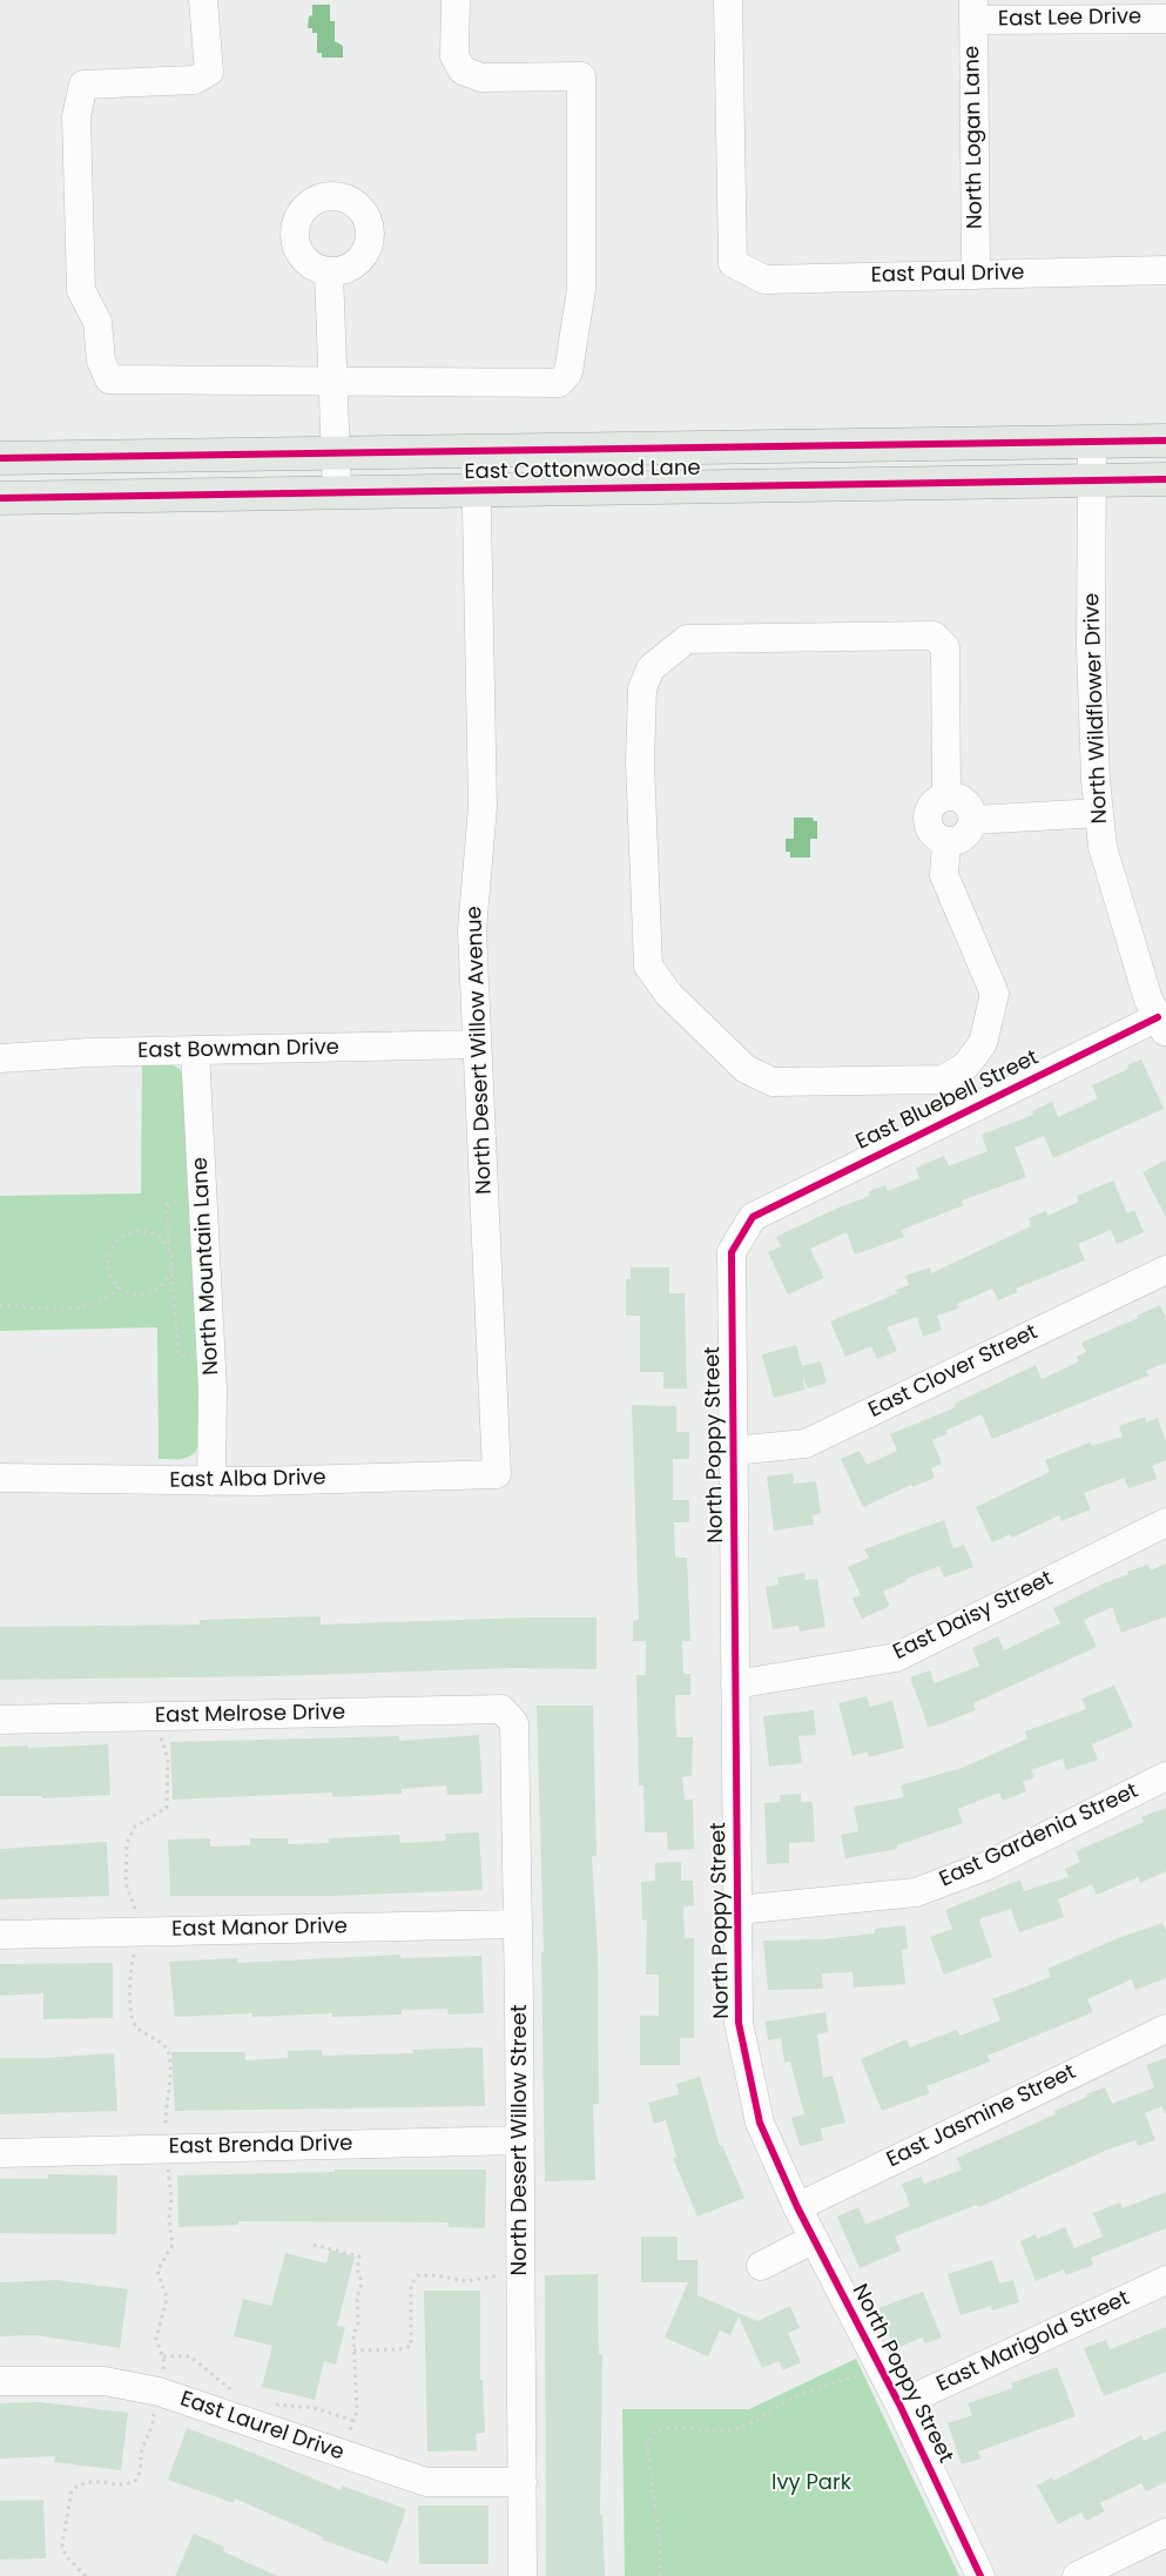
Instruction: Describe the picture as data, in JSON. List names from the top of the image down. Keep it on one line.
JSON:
{"streets":{"main road":["East Cottonwood Lane"],"street":["East Lee Drive","North Logan Lane","East Paul Drive","North Wildflower Drive","East Bowman Drive","North Desert Willow Avenue","East Bluebell Street","North Mountain Lane","East Clover Street","North Poppy Street","East Alba Drive","East Daisy Street","East Melrose Drive","East Gardenia Street","East Manor Drive","East Jasmine Street","North Desert Willow Street","East Brenda Drive","East Marigold Street","East Laurel Drive"]},"crossings":[["East Lee Drive","North Logan Lane"],["North Logan Lane","East Paul Drive"],["East Cottonwood Lane","North Wildflower Drive"],["East Cottonwood Lane","North Desert Willow Avenue"],["North Wildflower Drive","East Bluebell Street"],["East Bowman Drive","North Desert Willow Avenue"],["East Bowman Drive","North Mountain Lane"],["North Desert Willow Avenue","East Alba Drive"],["East Bluebell Street","North Poppy Street"],["North Mountain Lane","East Alba Drive"],["East Clover Street","North Poppy Street"],["North Poppy Street","East Daisy Street"],["North Poppy Street","East Gardenia Street"],["North Poppy Street","East Jasmine Street"],["North Poppy Street","East Marigold Street"],["East Melrose Drive","North Desert Willow Street"],["East Manor Drive","North Desert Willow Street"],["North Desert Willow Street","East Brenda Drive"],["North Desert Willow Street","East Laurel Drive"]],"parks":["Ivy Park"]}
